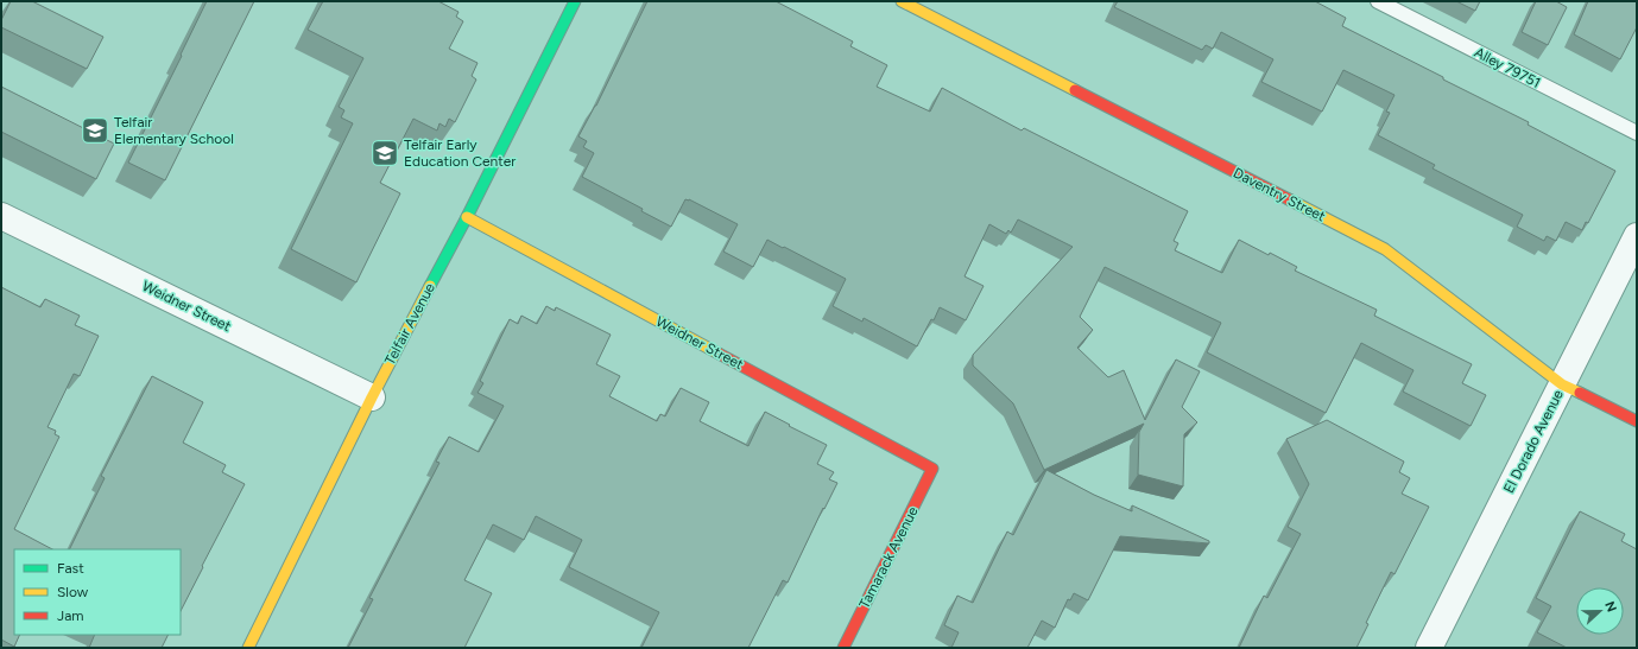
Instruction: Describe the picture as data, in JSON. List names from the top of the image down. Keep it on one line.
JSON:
{"streets":{"street":["Daventry Street","Weidner Street","Telfair Avenue","El Dorado Avenue","Tamarack Avenue"],"lane":["Alley 79751"]},"crossings":[["Daventry Street","El Dorado Avenue"],["Weidner Street","Telfair Avenue"],["Weidner Street","Tamarack Avenue"]],"places":{"school or university":["Telfair Elementary School","Telfair Early Education Center"]},"legend":["Fast","Slow","Jam"],"north":"right"}
